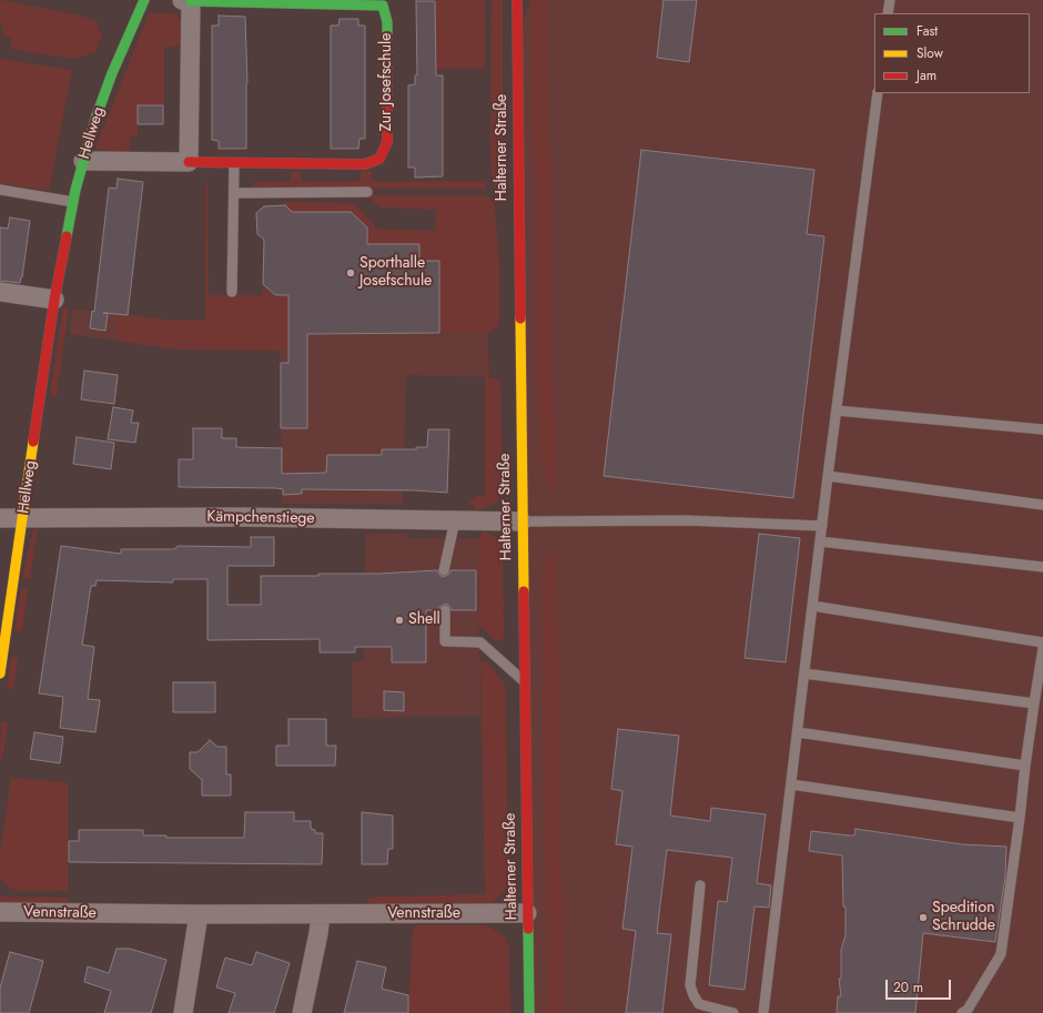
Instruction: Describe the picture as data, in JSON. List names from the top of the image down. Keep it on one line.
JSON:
{"streets":{"street":["Zur Josefschule","Hellweg","Halterner Straße","Kämpchenstiege","Vennstraße"]},"crossings":[["Zur Josefschule","Hellweg"],["Hellweg","Kämpchenstiege"],["Halterner Straße","Kämpchenstiege"],["Halterner Straße","Vennstraße"]],"places":["Sporthalle Josefschule","Shell","Spedition Schrudde"],"legend":["Fast","Slow","Jam"],"scale_bar":"20 m"}
